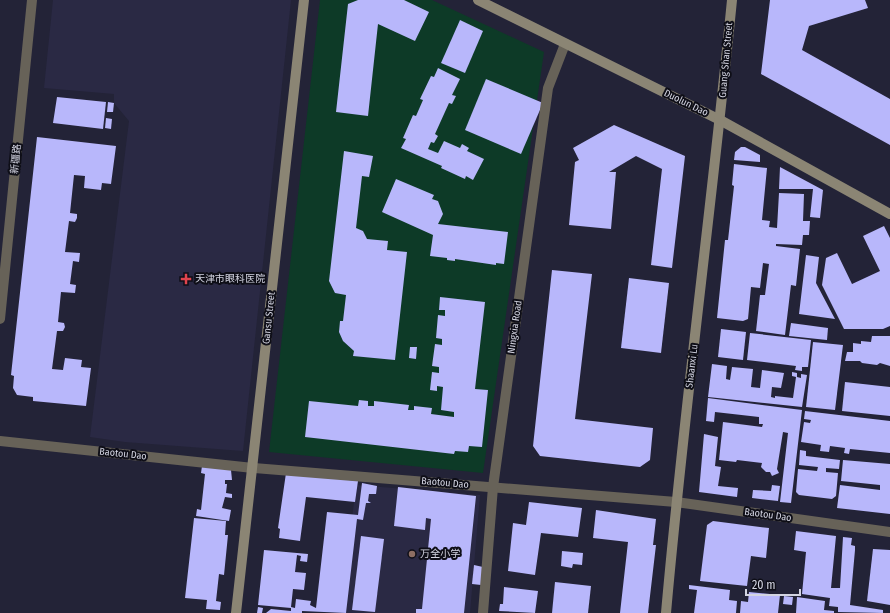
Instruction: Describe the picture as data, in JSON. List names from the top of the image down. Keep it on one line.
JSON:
{"streets":{"street":["Guang Shan Street","Duolun Dao","新疆路","Gansu Street","Ningxia Road","Shaanxi Lu","Baotou Dao"]},"crossings":[["Guang Shan Street","Duolun Dao"],["Guang Shan Street","Shaanxi Lu"],["Duolun Dao","Ningxia Road"],["Duolun Dao","Shaanxi Lu"],["Gansu Street","Baotou Dao"],["Ningxia Road","Baotou Dao"],["Shaanxi Lu","Baotou Dao"]],"places":{"health":["天津市眼科医院"],"other":["万全小学"]},"scale_bar":"20 m"}
